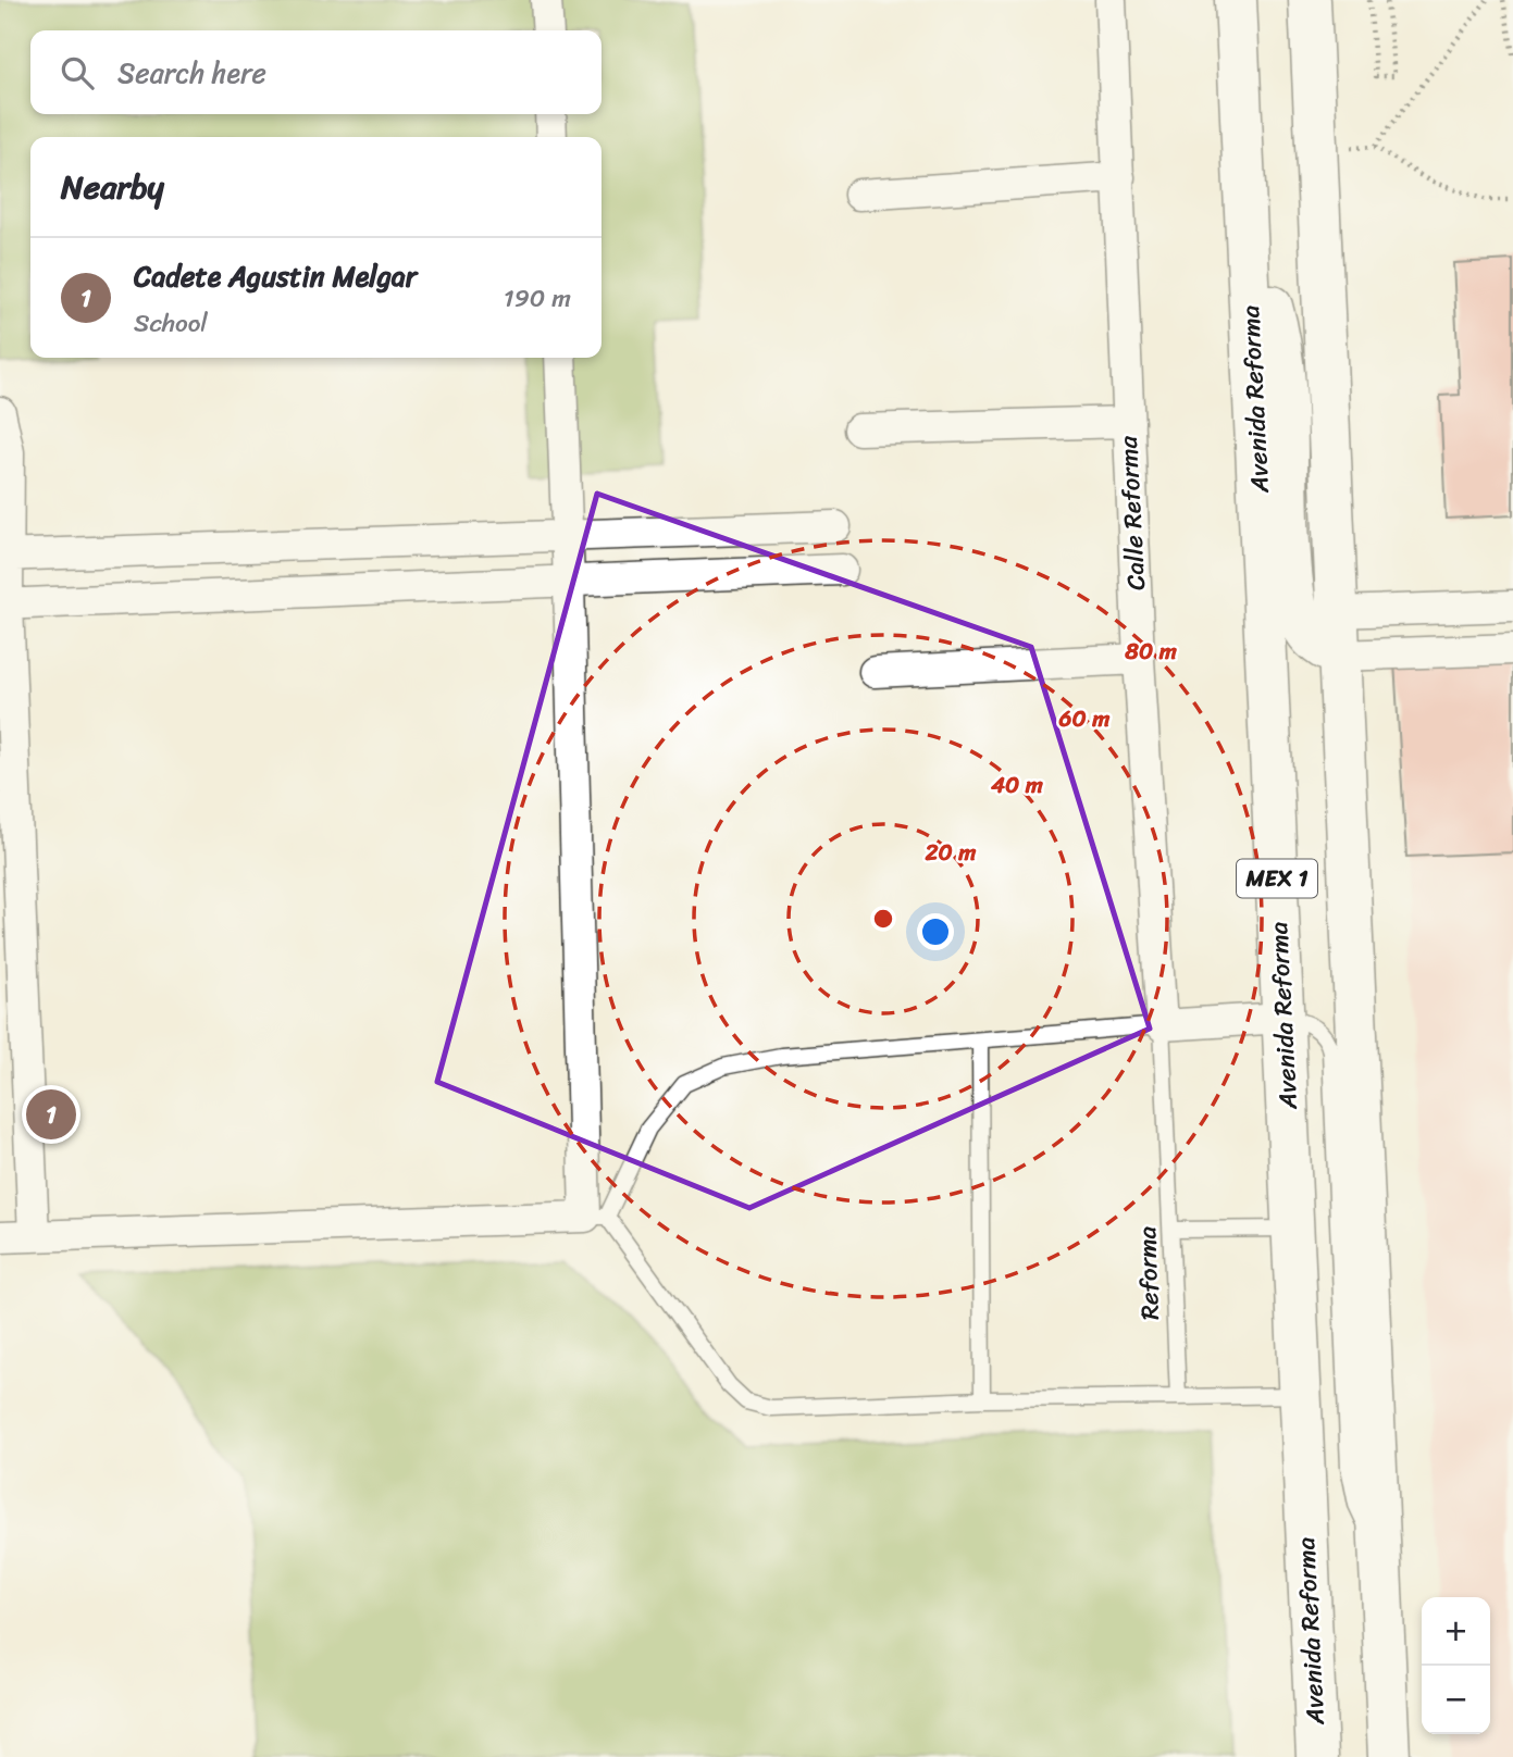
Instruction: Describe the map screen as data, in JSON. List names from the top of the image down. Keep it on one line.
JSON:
{"streets":{"highway":["Avenida Reforma","MEX 1"],"street":["Calle Reforma"],"lane":["Reforma"]},"crossings":[["Calle Reforma","Reforma"]],"page":{"search":"Search here","heading":"Nearby","list":[{"mark":"1","name":"Cadete Agustin Melgar","note":"School","value":"190 m"}],"pins":"1","map_buttons":["+","−"]},"rings":["80 m","60 m","40 m","20 m"]}
